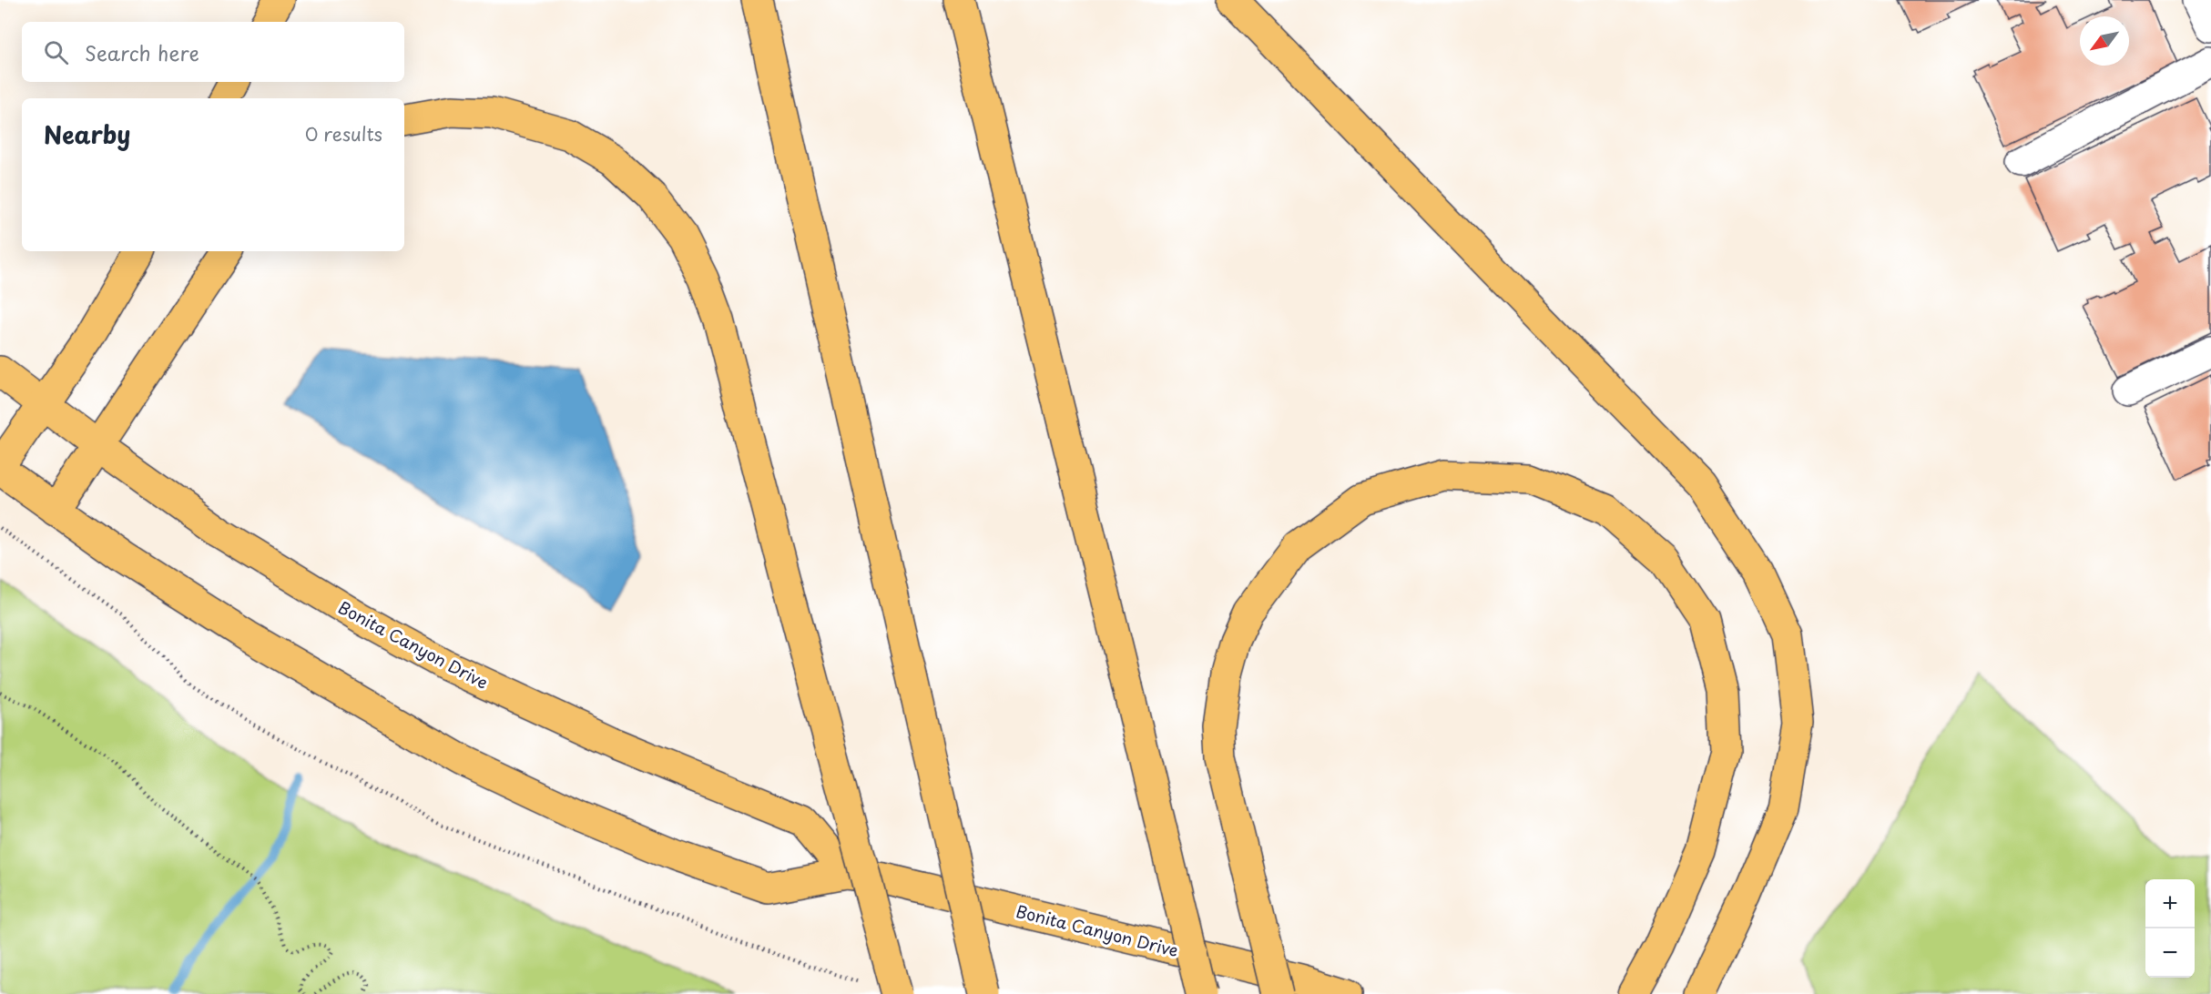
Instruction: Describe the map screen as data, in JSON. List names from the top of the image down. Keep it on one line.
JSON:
{"streets":{"main road":["Bonita Canyon Drive"]},"north":"bottom left","page":{"search":"Search here","heading":["Nearby","0 results"],"map_buttons":["+","−"]}}
